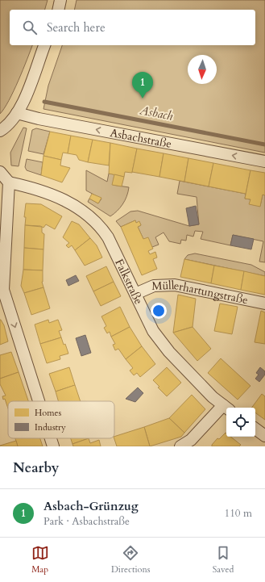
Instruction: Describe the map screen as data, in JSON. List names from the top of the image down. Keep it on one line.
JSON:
{"streets":{"street":["Asbachstraße","Falkstraße","Müllerhartungstraße"]},"crossings":[["Falkstraße","Müllerhartungstraße"]],"one_way":["Asbachstraße"],"water":["Asbach"],"legend":["Homes","Industry"],"north":"bottom","page":{"search":"Search here","pins":"1","heading":"Nearby","list":[{"mark":"1","name":"Asbach-Grünzug","note":"Park · Asbachstraße","value":"110 m"}],"nav":["Map","Directions","Saved"]}}
